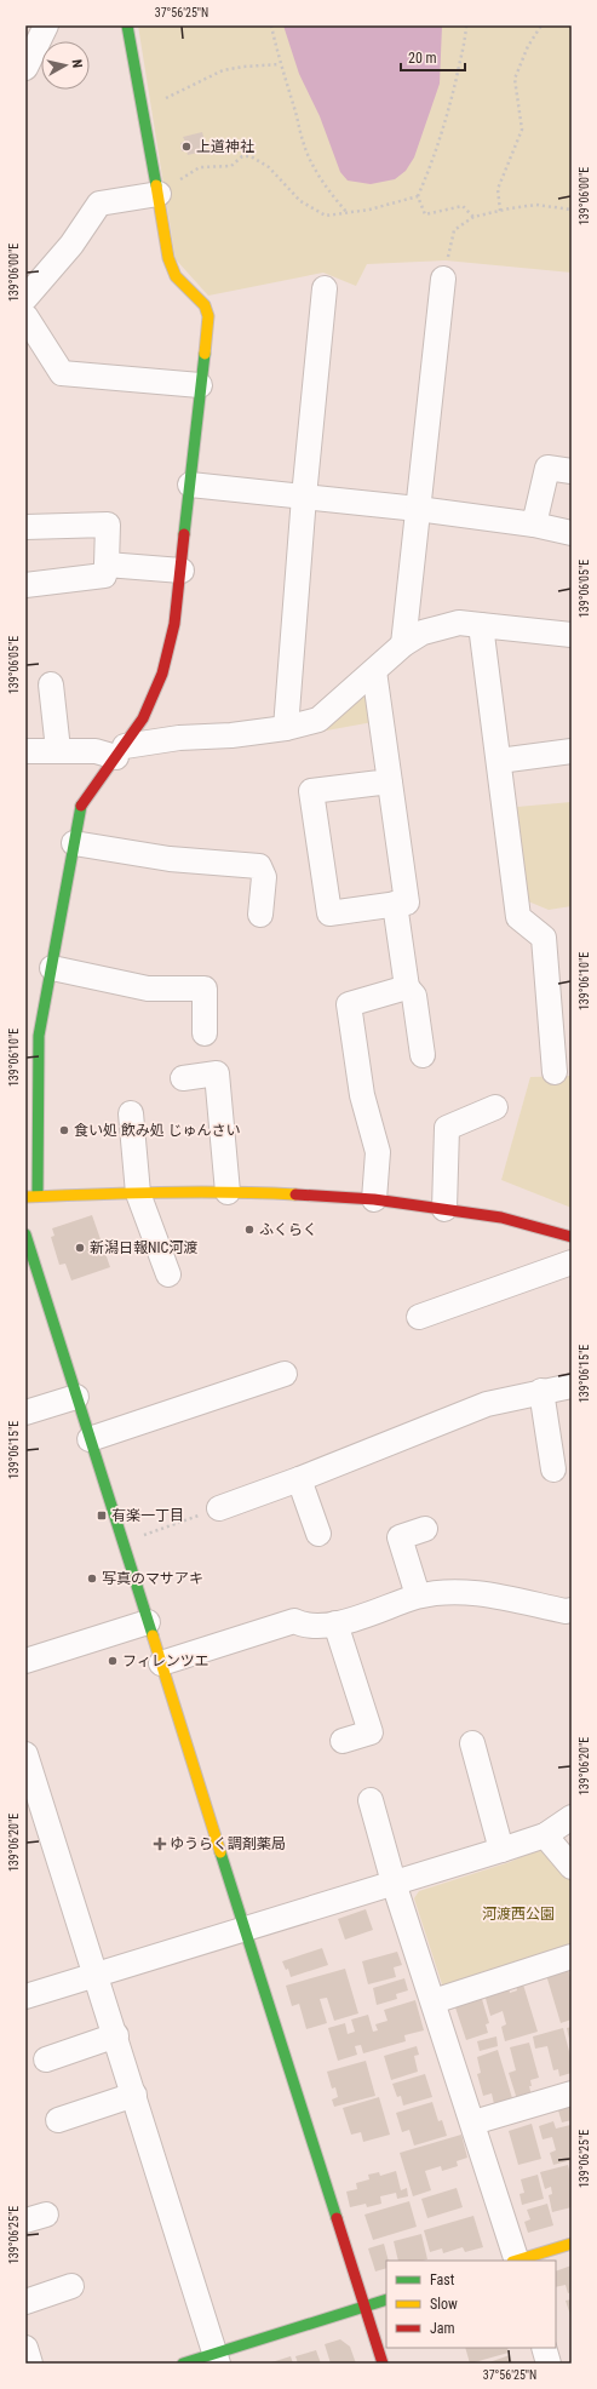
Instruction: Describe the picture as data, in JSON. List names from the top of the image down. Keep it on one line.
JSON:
{"parks":["河渡西公園"],"places":{"other":["上道神社","食い処 飲み処 じゅんさい","ふくらく","新潟日報NIC河渡","写真のマサアキ","フィレンツエ"],"transit":["有楽一丁目"],"health":["ゆうらく調剤薬局"]},"legend":["Fast","Slow","Jam"],"scale_bar":"20 m","north":"right","coordinates":["37°56'25\"N","139°06'00\"E","139°06'05\"E","139°06'10\"E","139°06'15\"E","139°06'20\"E","139°06'25\"E"]}
